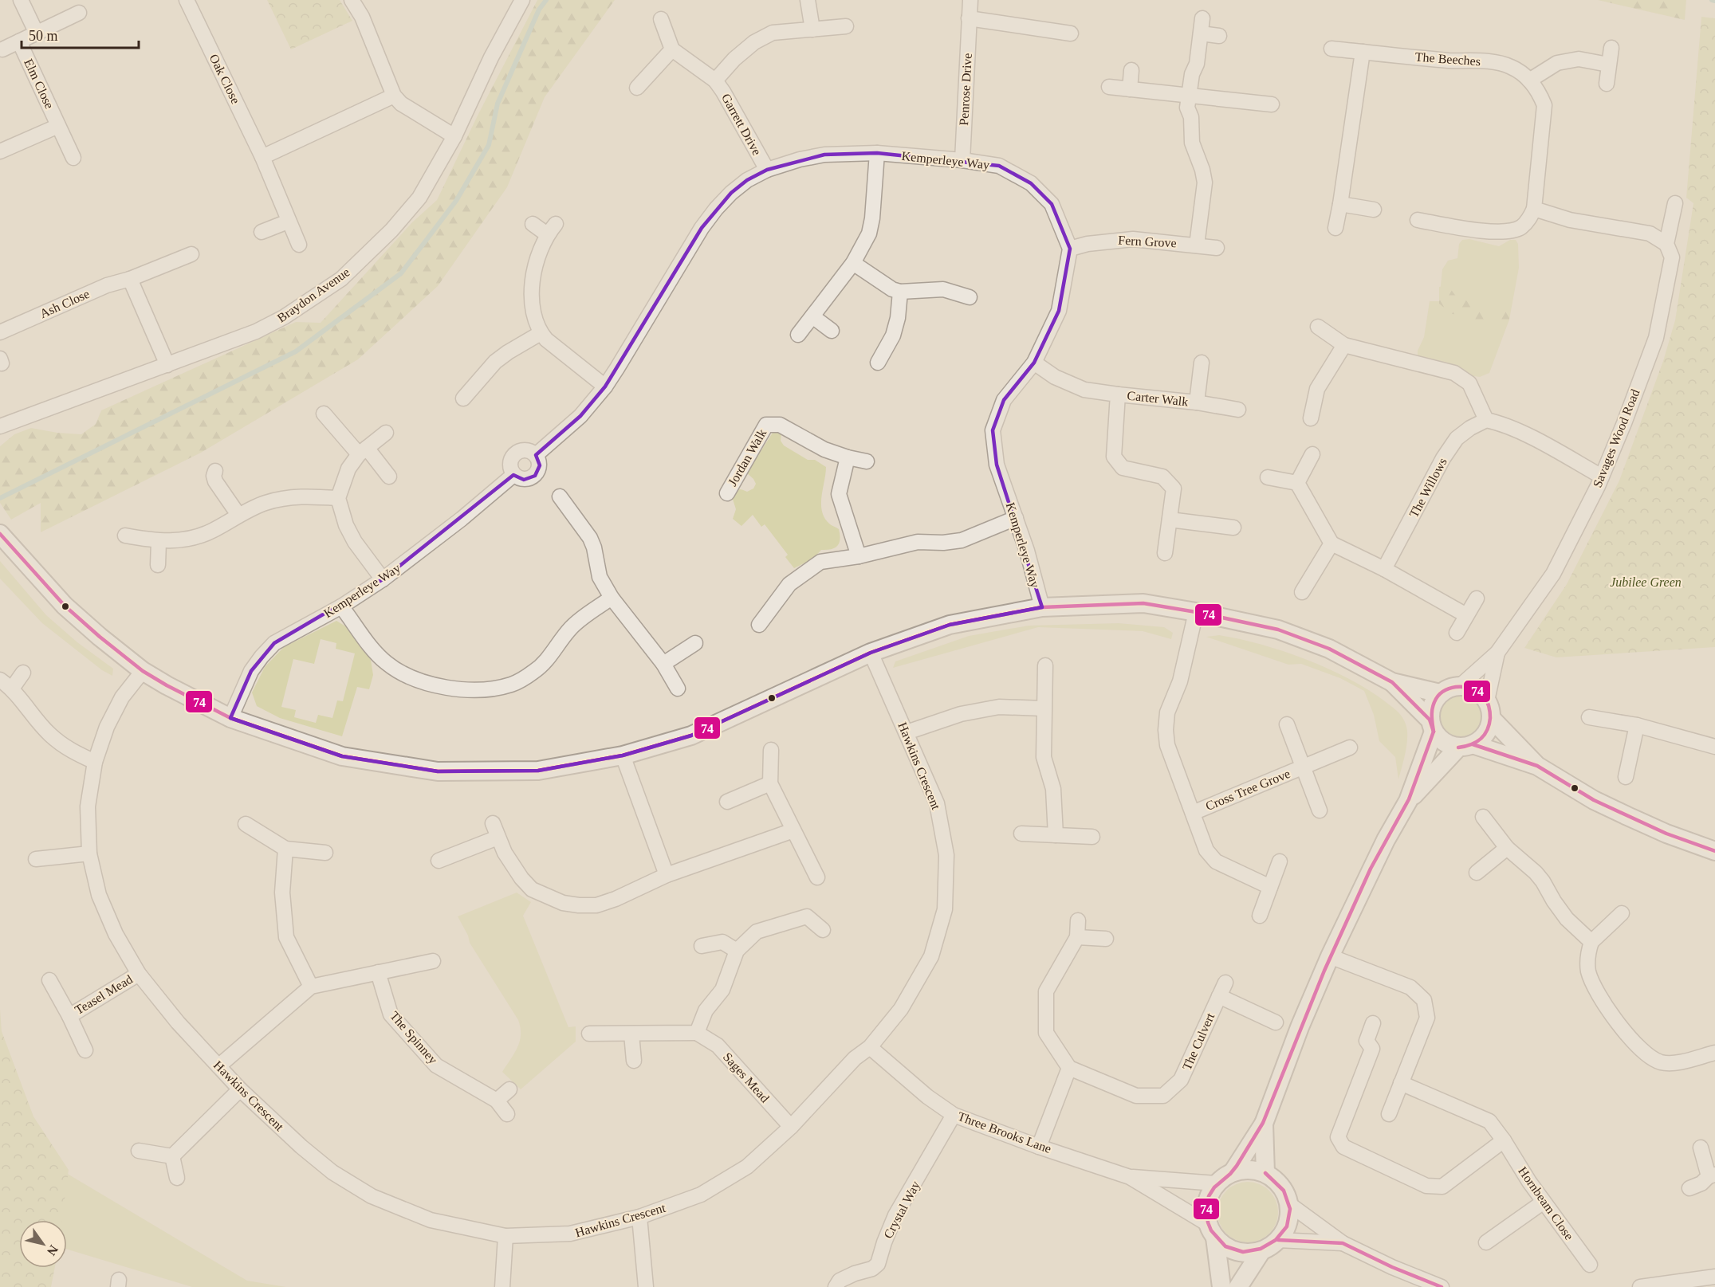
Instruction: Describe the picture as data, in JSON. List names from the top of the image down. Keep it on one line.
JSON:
{"streets":{"street":["The Beeches","Oak Close","Elm Close","Penrose Drive","Garrett Drive","Kemperleye Way","Fern Grove","Braydon Avenue","Ash Close","Carter Walk","Savages Wood Road","Jordan Walk","The Willows","Hawkins Crescent","Cross Tree Grove","Teasel Mead","The Spinney","The Culvert","Sages Mead","Three Brooks Lane","Hornbeam Close","Crystal Way"]},"crossings":[["Penrose Drive","Kemperleye Way"],["Garrett Drive","Kemperleye Way"],["Kemperleye Way","Fern Grove"],["Kemperleye Way","Carter Walk"],["Hawkins Crescent","Teasel Mead"],["Hawkins Crescent","Sages Mead"],["Hawkins Crescent","Three Brooks Lane"],["Three Brooks Lane","Crystal Way"]],"parks":["Jubilee Green"],"lines":["transit line 74"],"scale_bar":"50 m","north":"bottom right"}
